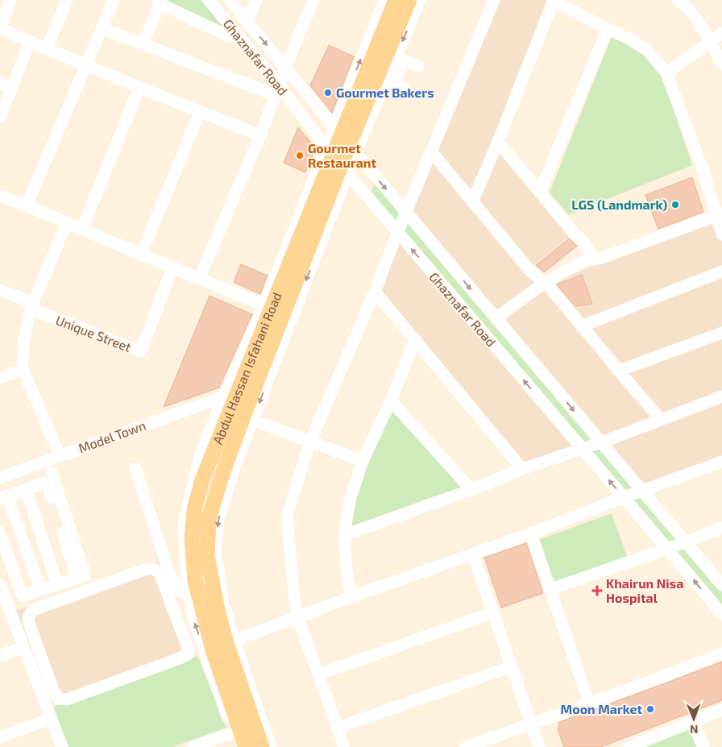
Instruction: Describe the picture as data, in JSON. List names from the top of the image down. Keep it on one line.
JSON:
{"streets":{"main road":["Abdul Hassan Isfahani Road"],"street":["Ghaznafar Road","Unique Street","Model Town"]},"crossings":[["Ghaznafar Road","Abdul Hassan Isfahani Road"]],"places":{"other":["Gourmet Bakers","Gourmet Restaurant","LGS (Landmark)","Moon Market"],"health":["Khairun Nisa Hospital"]},"north":"bottom"}
